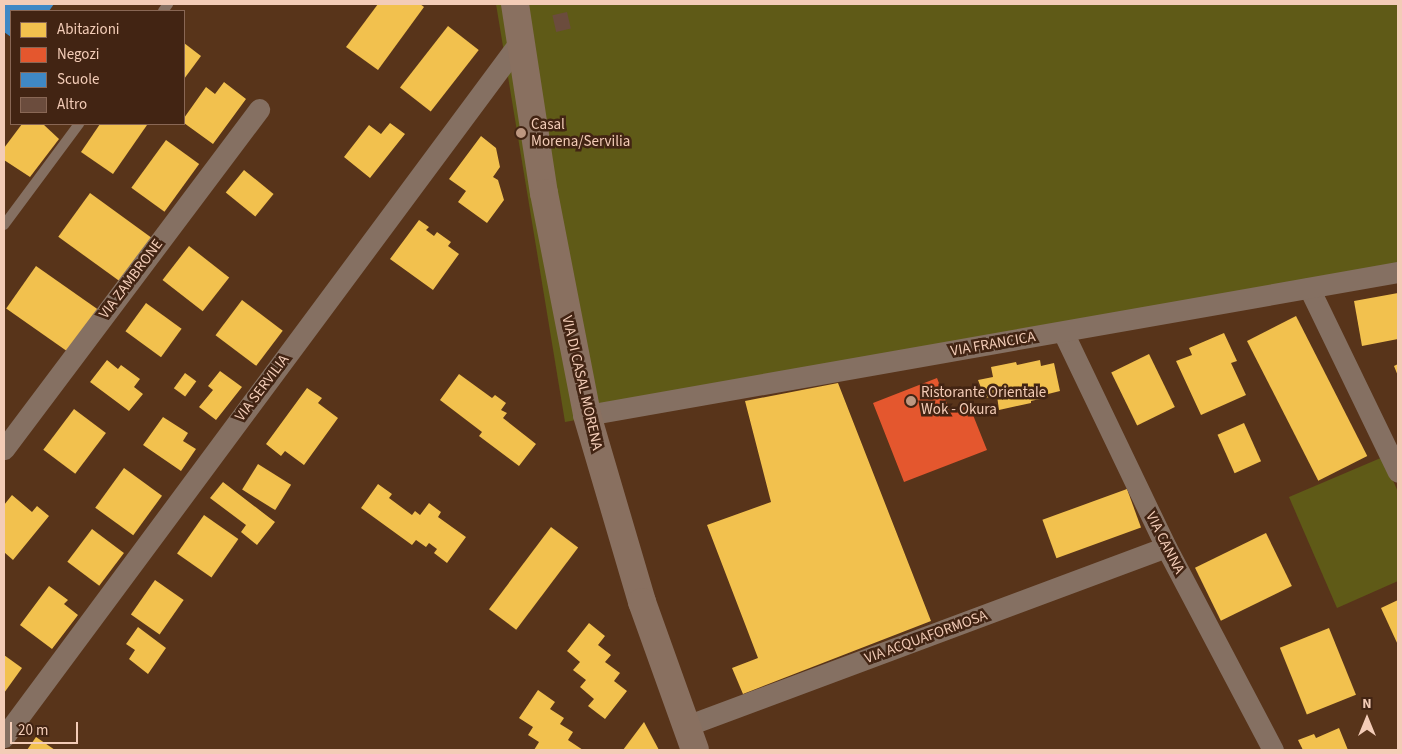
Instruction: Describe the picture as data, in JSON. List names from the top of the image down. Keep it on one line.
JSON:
{"streets":{"main road":["VIA DI CASAL MORENA"],"street":["VIA ZAMBRONE","VIA FRANCICA","VIA SERVILIA","VIA CANNA","VIA ACQUAFORMOSA"]},"crossings":[["VIA FRANCICA","VIA DI CASAL MORENA"],["VIA FRANCICA","VIA CANNA"],["VIA DI CASAL MORENA","VIA SERVILIA"],["VIA DI CASAL MORENA","VIA ACQUAFORMOSA"],["VIA CANNA","VIA ACQUAFORMOSA"]],"places":["Casal Morena/Servilia","Ristorante Orientale Wok - Okura"],"legend":["Abitazioni","Negozi","Scuole","Altro"],"scale_bar":"20 m","north":"top"}
